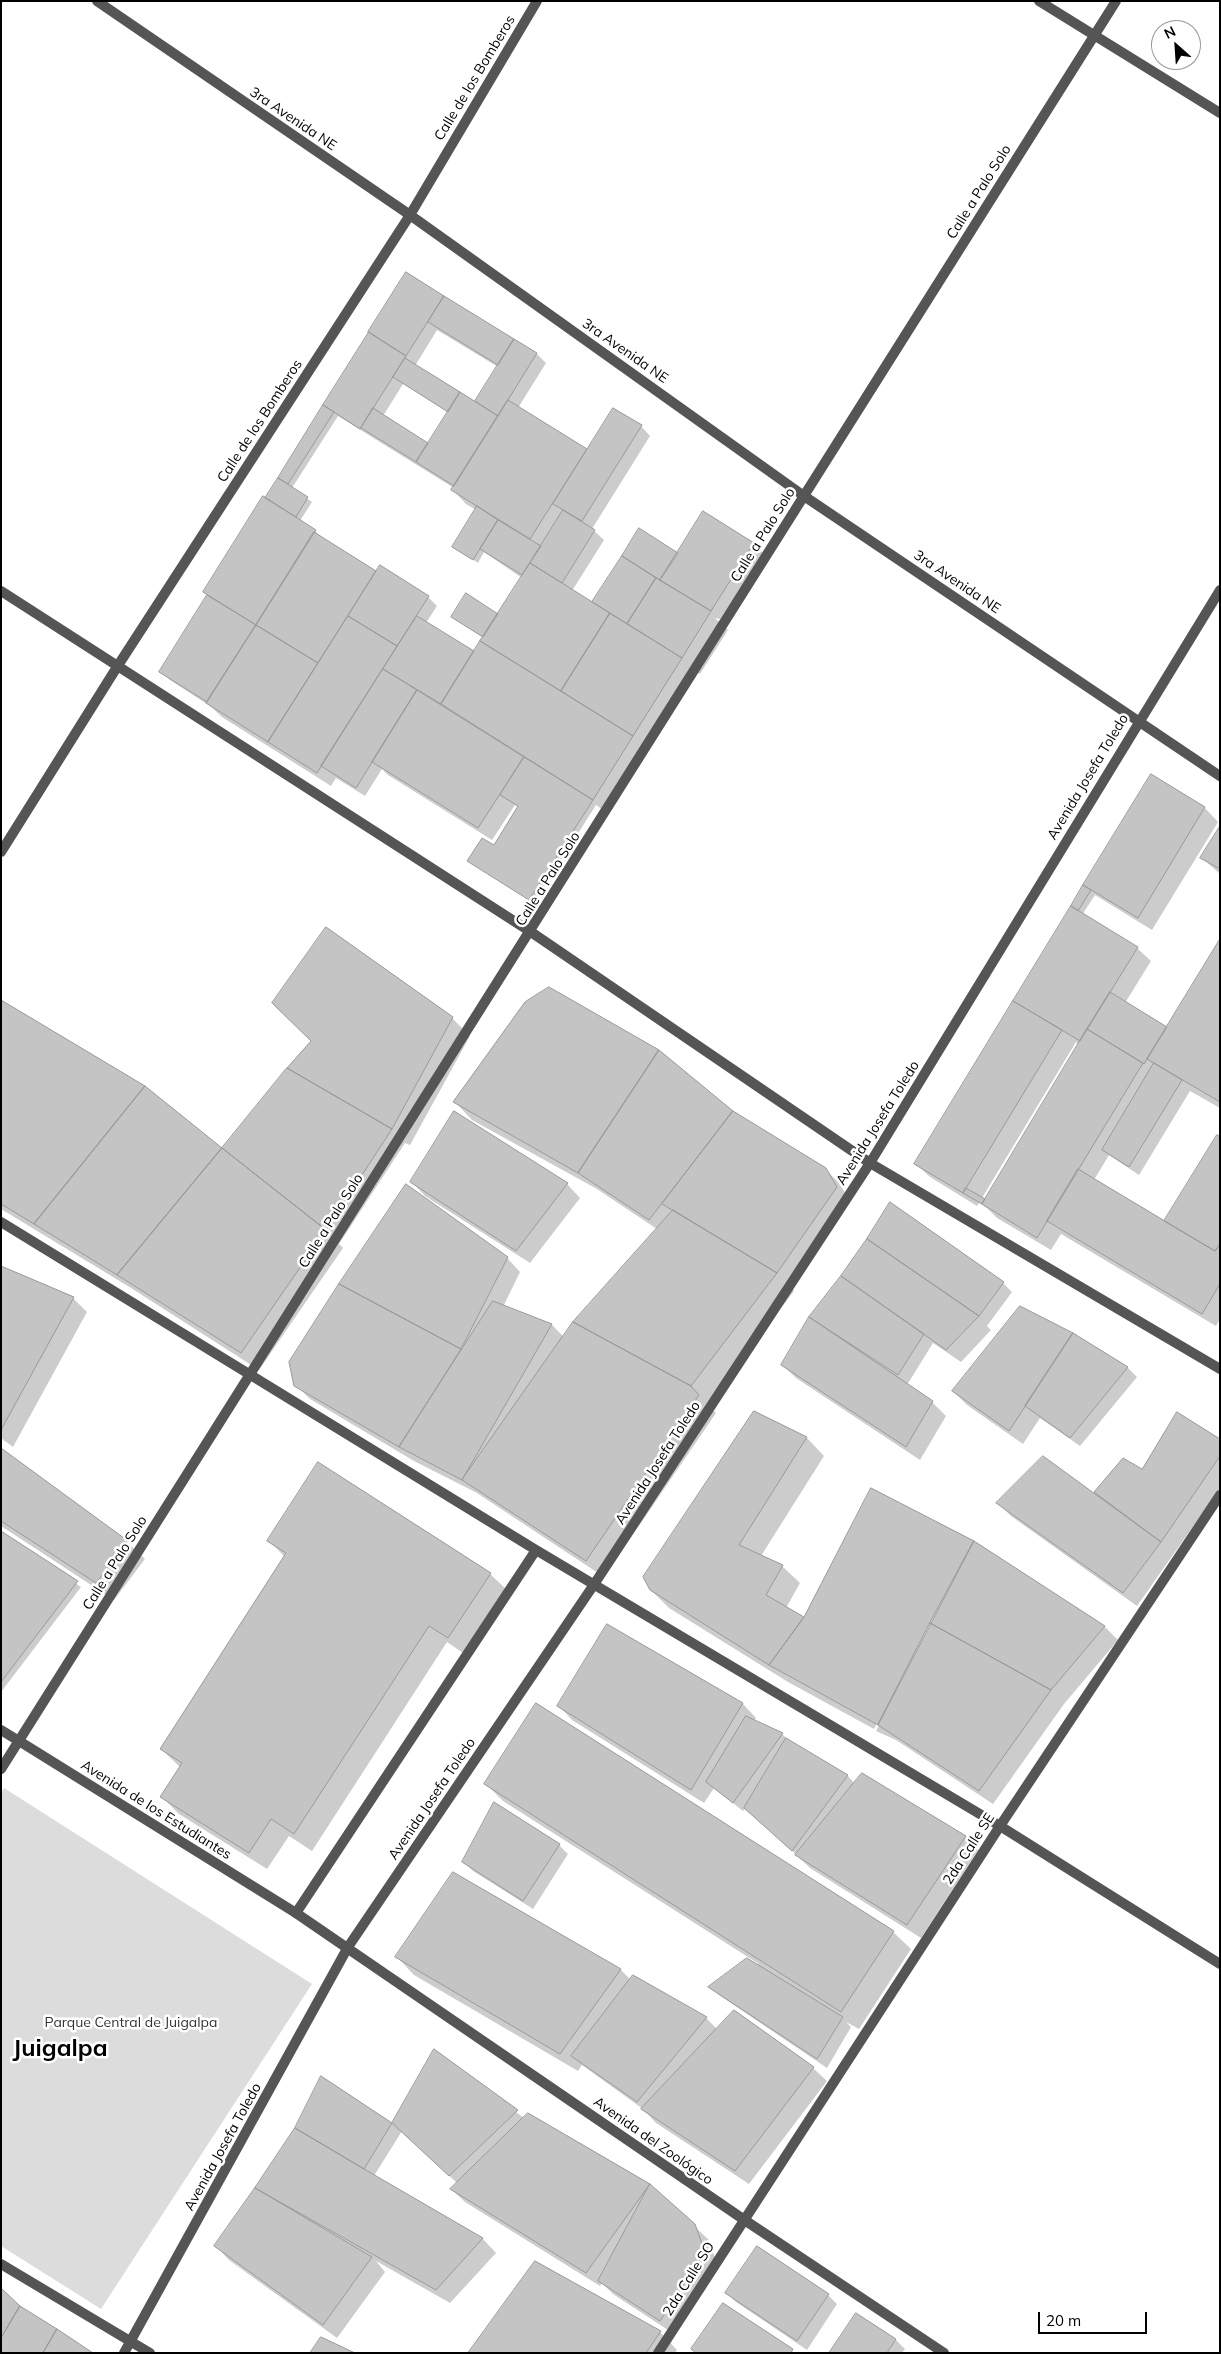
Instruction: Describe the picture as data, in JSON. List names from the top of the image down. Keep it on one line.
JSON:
{"streets":{"street":["Calle de los Bomberos","3ra Avenida NE","Calle a Palo Solo","Avenida Josefa Toledo","Avenida de los Estudiantes","2da Calle SE","Avenida del Zoológico","2da Calle SO"]},"crossings":[["Calle de los Bomberos","3ra Avenida NE"],["3ra Avenida NE","Calle a Palo Solo"],["3ra Avenida NE","Avenida Josefa Toledo"],["Calle a Palo Solo","Avenida de los Estudiantes"],["Avenida Josefa Toledo","Avenida de los Estudiantes"],["Avenida Josefa Toledo","Avenida del Zoológico"],["Avenida de los Estudiantes","Avenida del Zoológico"],["2da Calle SE","Avenida del Zoológico"],["2da Calle SE","2da Calle SO"],["Avenida del Zoológico","2da Calle SO"]],"districts":["Juigalpa"],"parks":["Parque Central de Juigalpa"],"scale_bar":"20 m","north":"top left"}
